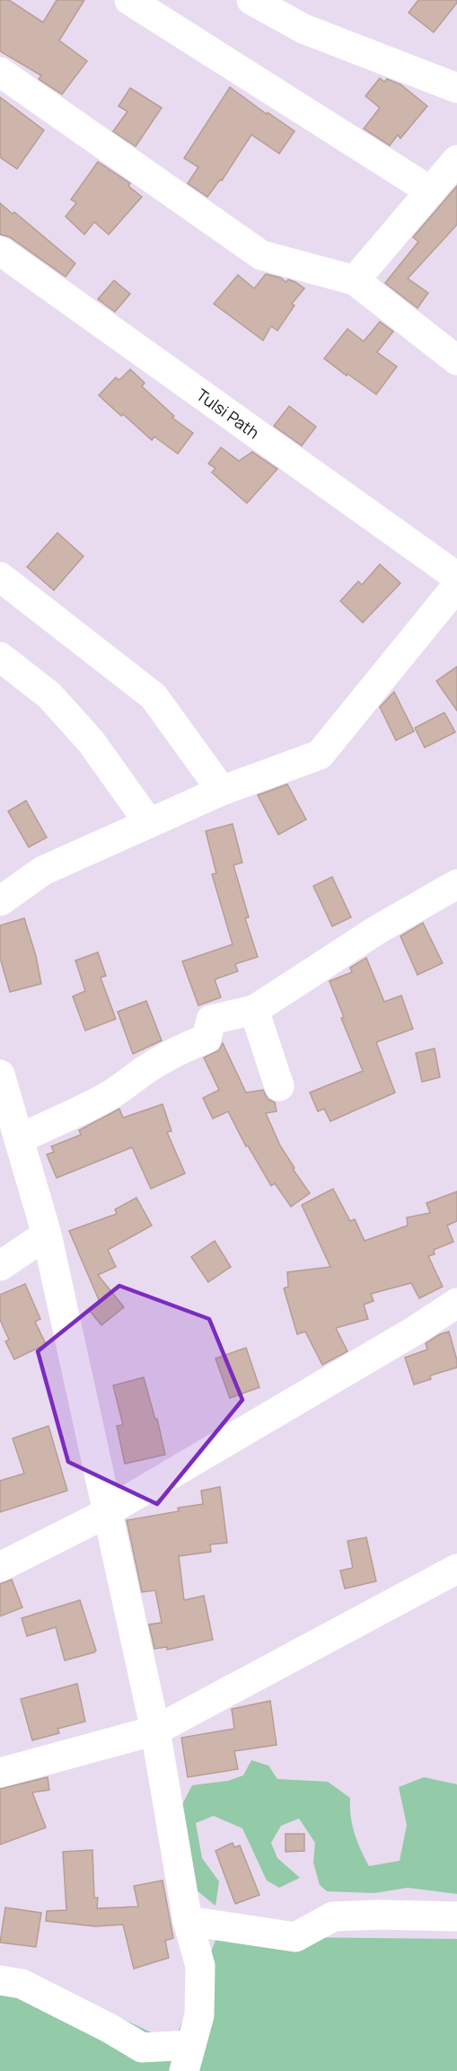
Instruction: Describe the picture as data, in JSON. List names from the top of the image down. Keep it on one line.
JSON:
{"streets":{"street":["Tulsi Path"]}}
